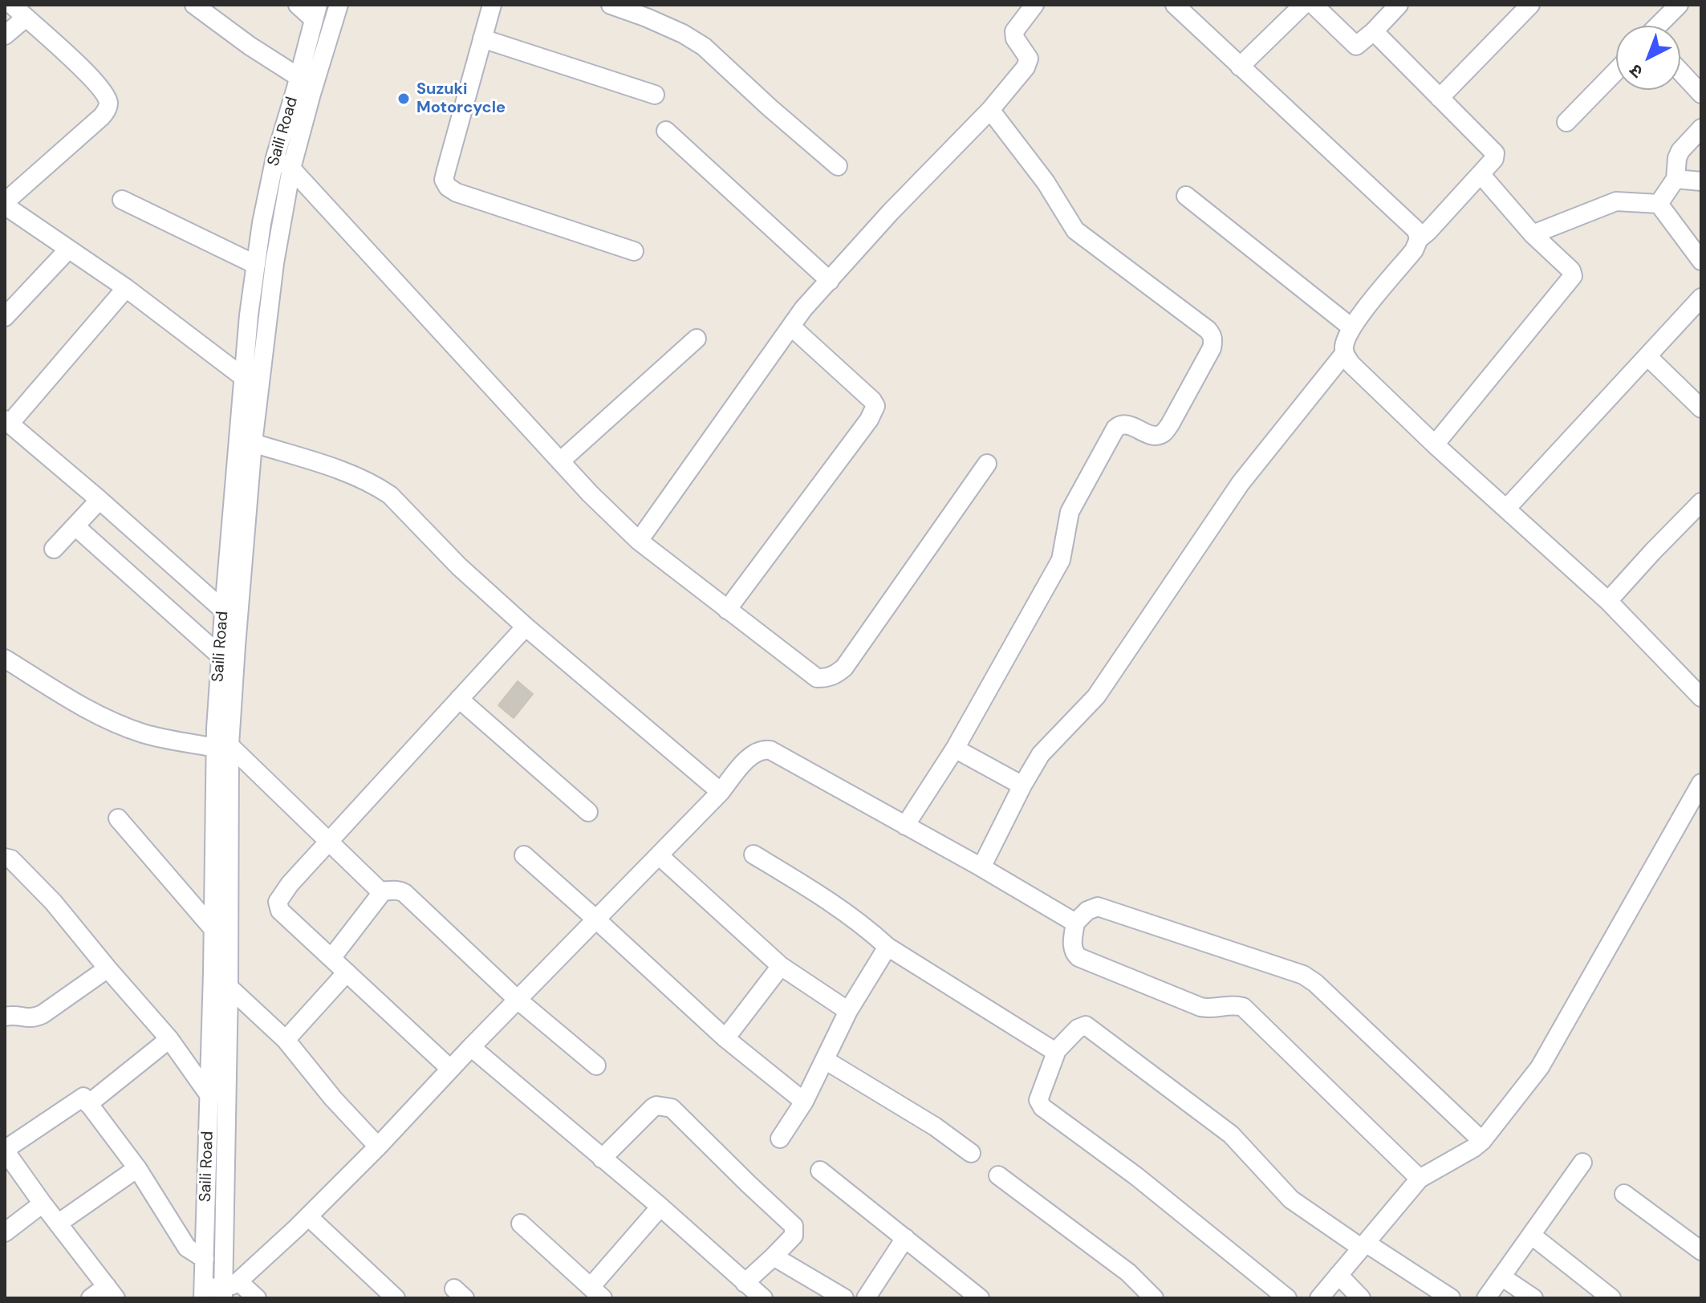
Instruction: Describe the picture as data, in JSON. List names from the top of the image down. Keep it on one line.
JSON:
{"streets":{"street":["Saili Road"]},"places":["Suzuki Motorcycle"],"north":"bottom left"}
